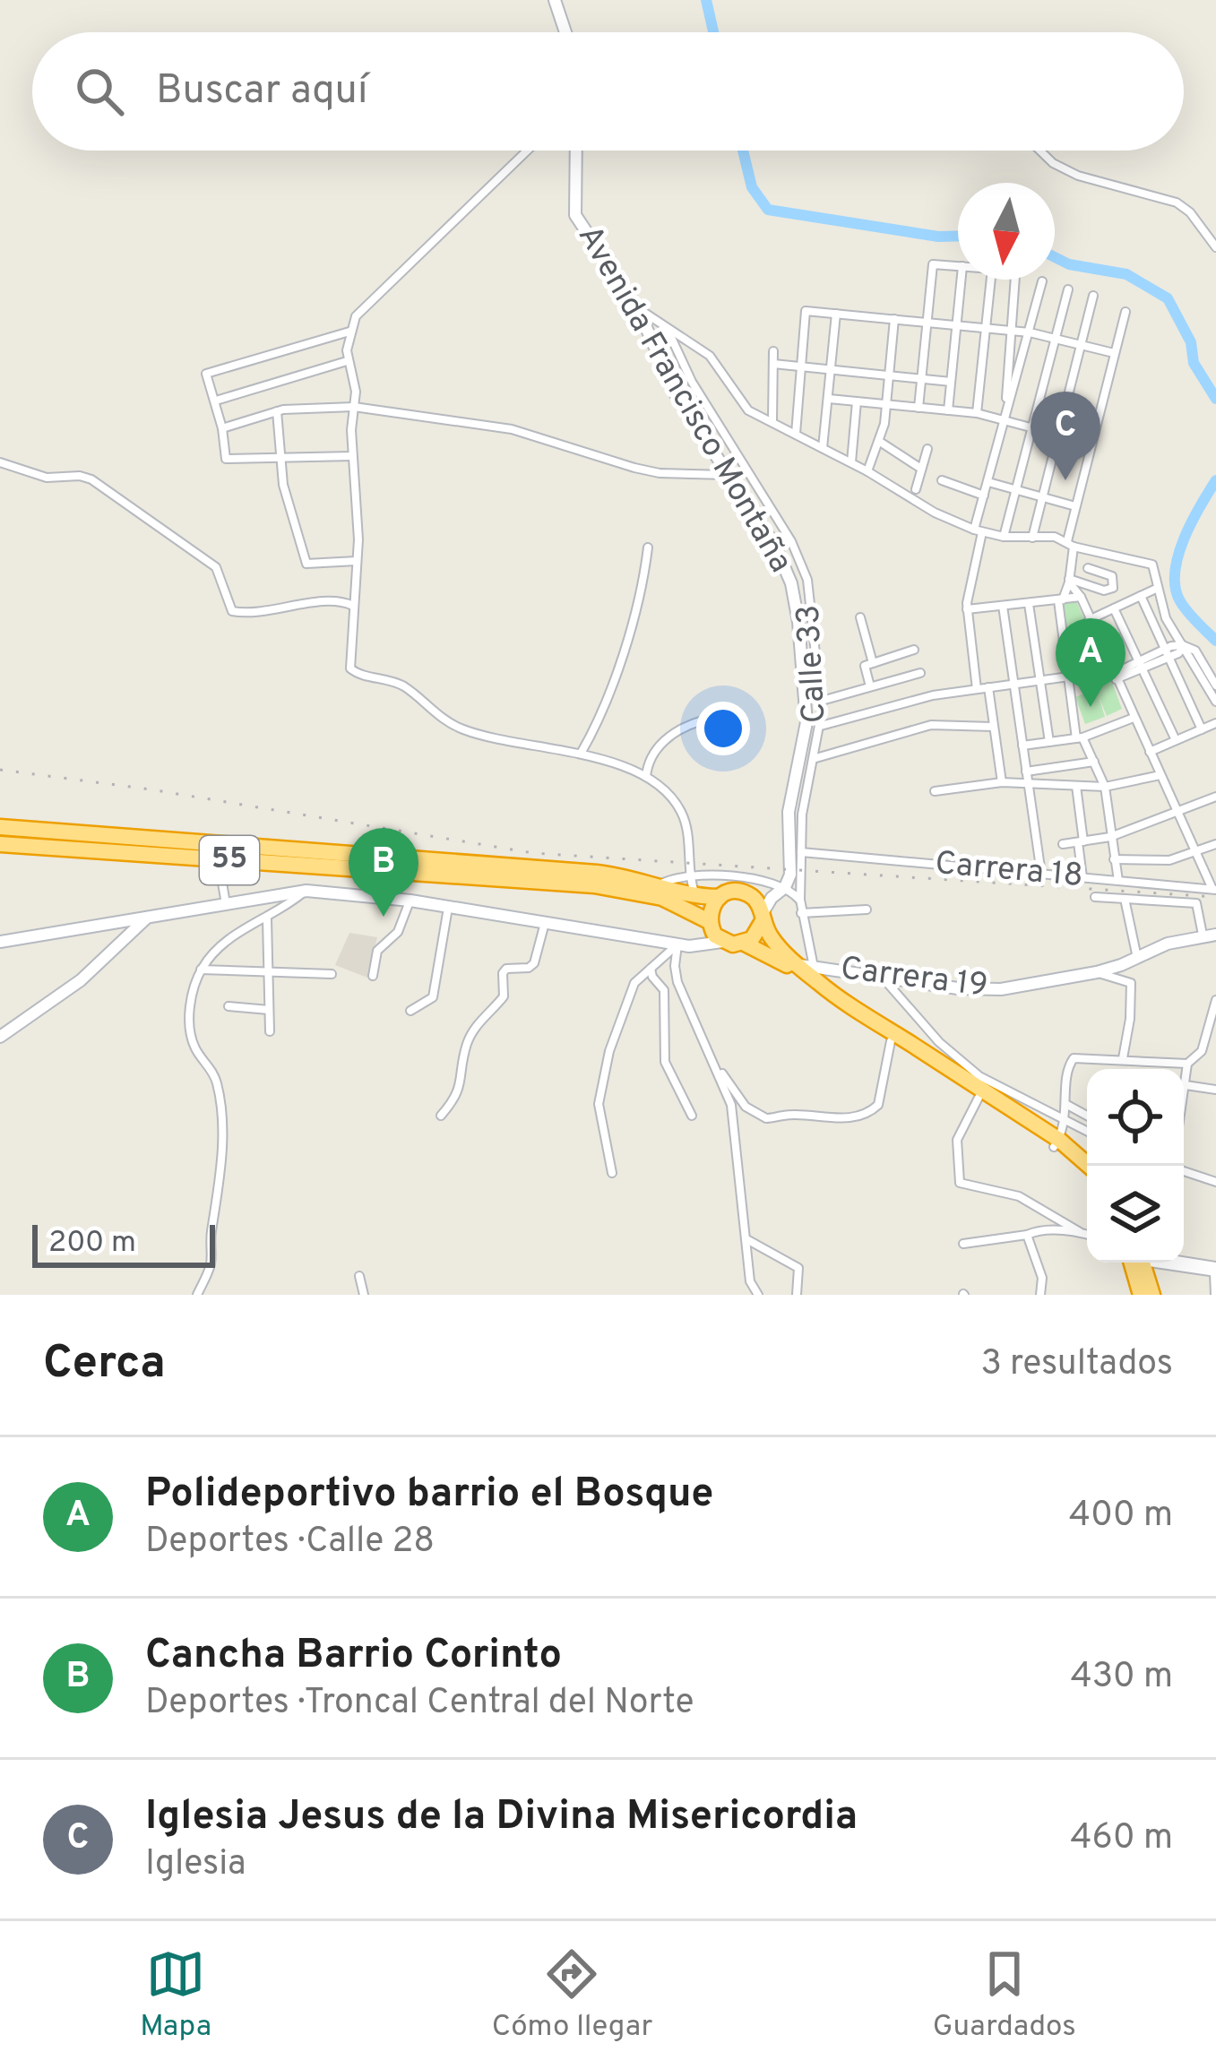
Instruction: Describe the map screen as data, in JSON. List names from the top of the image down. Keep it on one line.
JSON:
{"streets":{"highway":["55"],"street":["Avenida Francisco Montaña","Calle 33","Carrera 18","Carrera 19"]},"crossings":[["Calle 33","55"],["Calle 33","Carrera 18"],["Calle 33","Carrera 19"],["55","Carrera 19"]],"scale_bar":"200 m","north":"bottom","page":{"search":"Buscar aquí","pins":["C","A","B"],"scale":"200 m","heading":["Cerca","3 resultados"],"list":[{"mark":"A","name":"Polideportivo barrio el Bosque","note":"Deportes · Calle 28","value":"400 m"},{"mark":"B","name":"Cancha Barrio Corinto","note":"Deportes · Troncal Central del Norte","value":"430 m"},{"mark":"C","name":"Iglesia Jesus de la Divina Misericordia","note":"Iglesia","value":"460 m"}],"nav":["Mapa","Cómo llegar","Guardados"]}}
